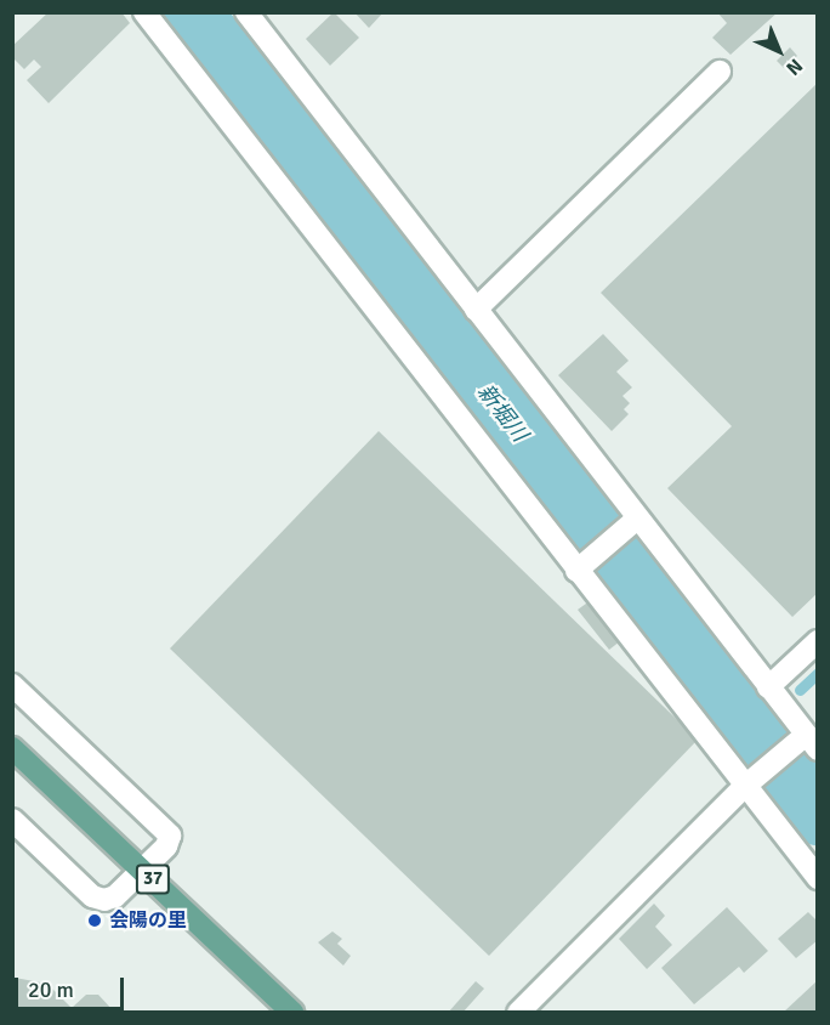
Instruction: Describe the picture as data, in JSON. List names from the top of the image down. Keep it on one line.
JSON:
{"streets":{"main road":["37"]},"water":["新堀川"],"places":["会陽の里"],"scale_bar":"20 m","north":"bottom right"}
